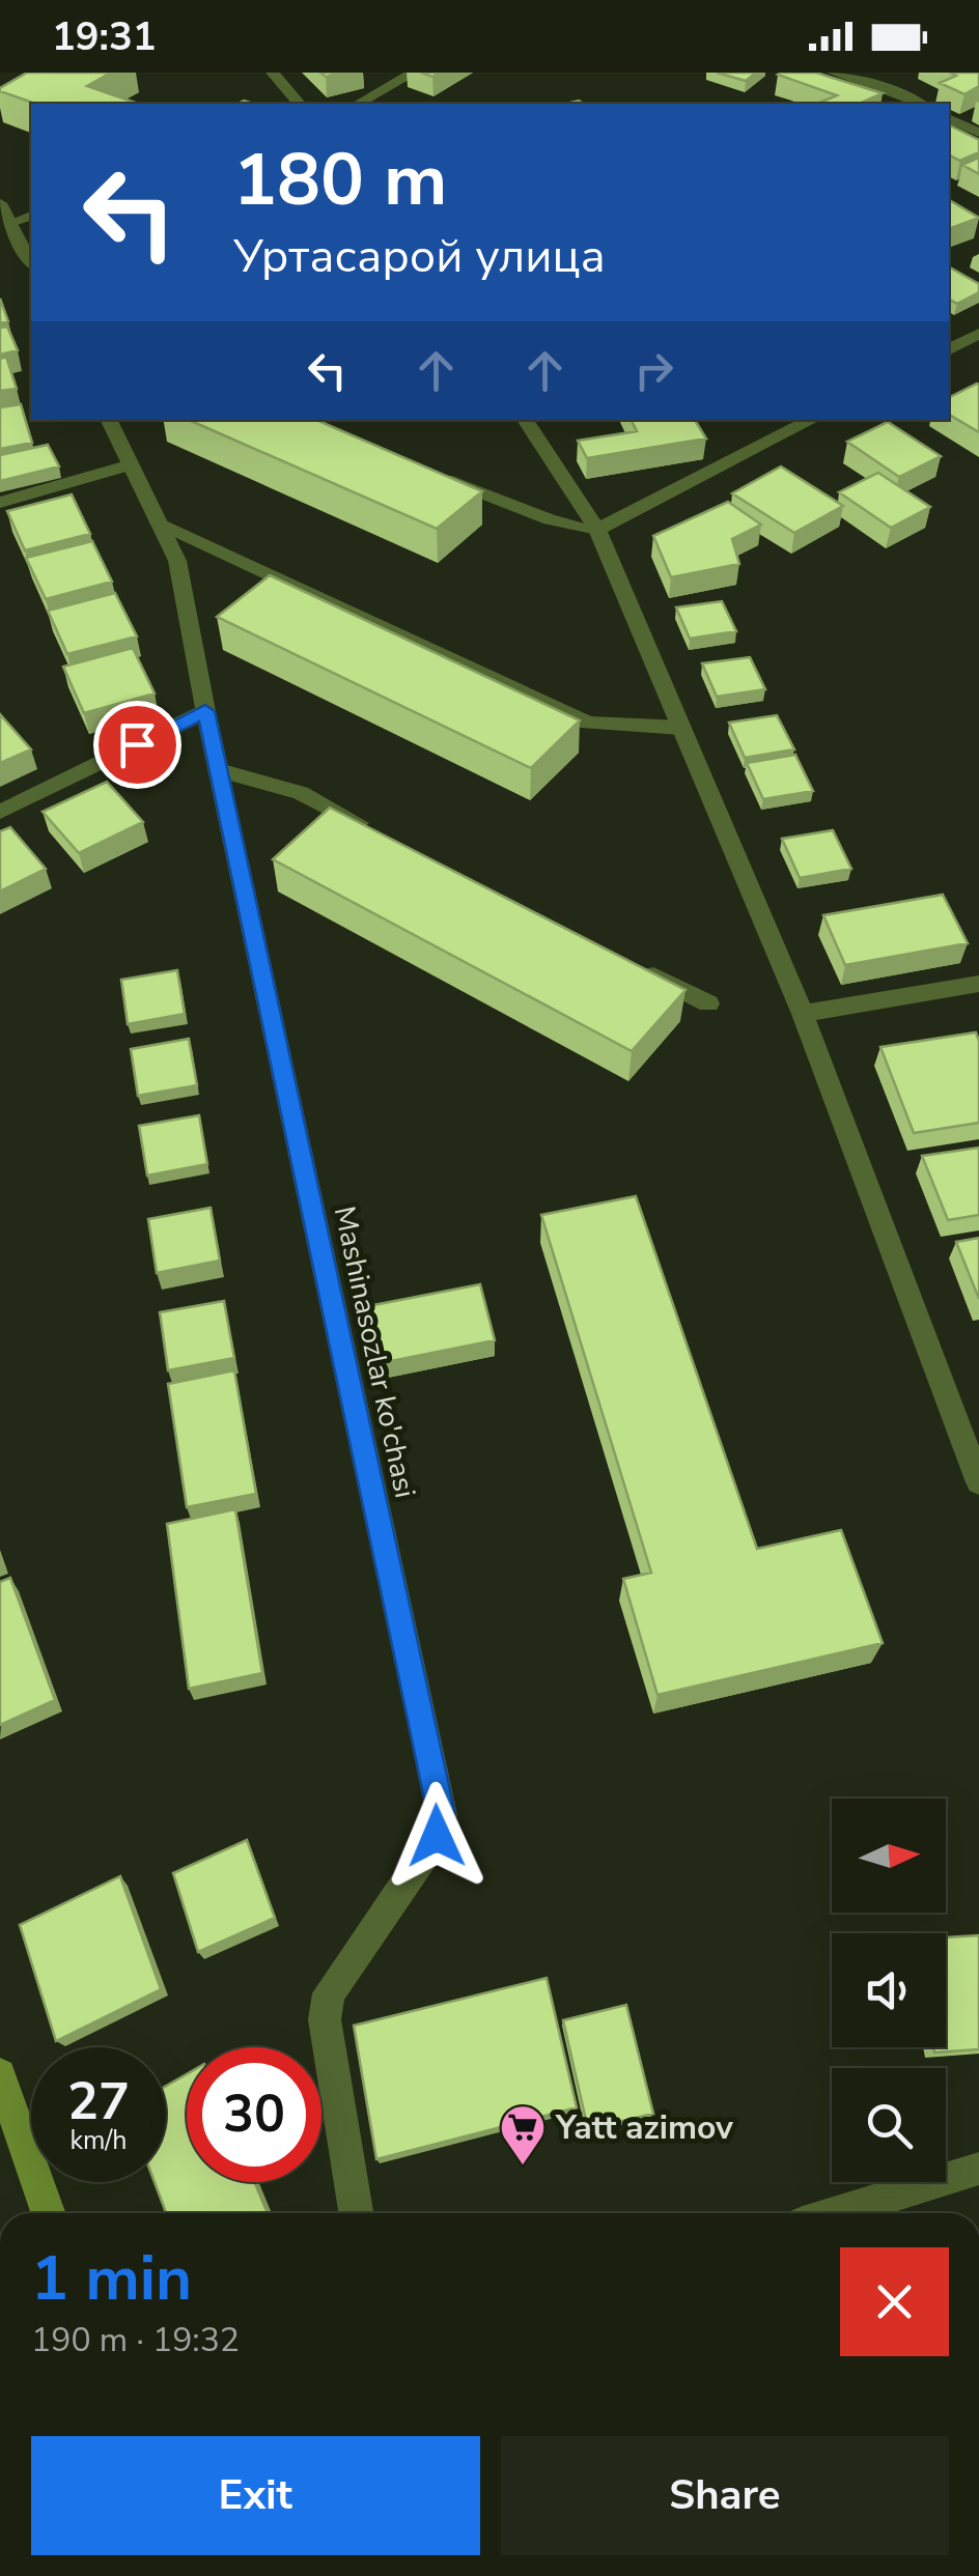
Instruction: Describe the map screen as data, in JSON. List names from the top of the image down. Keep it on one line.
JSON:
{"streets":{"street":["Mashinasozlar ko'chasi"]},"places":{"supermarket":["Yatt azimov"]},"north":"right","page":{"status":"19:31","turn":["180 m","Уртасарой улица"],"speed":"27 km/h","limit":"30","heading":["1 min","190 m · 19:32"],"buttons":["Exit","Share"]}}
